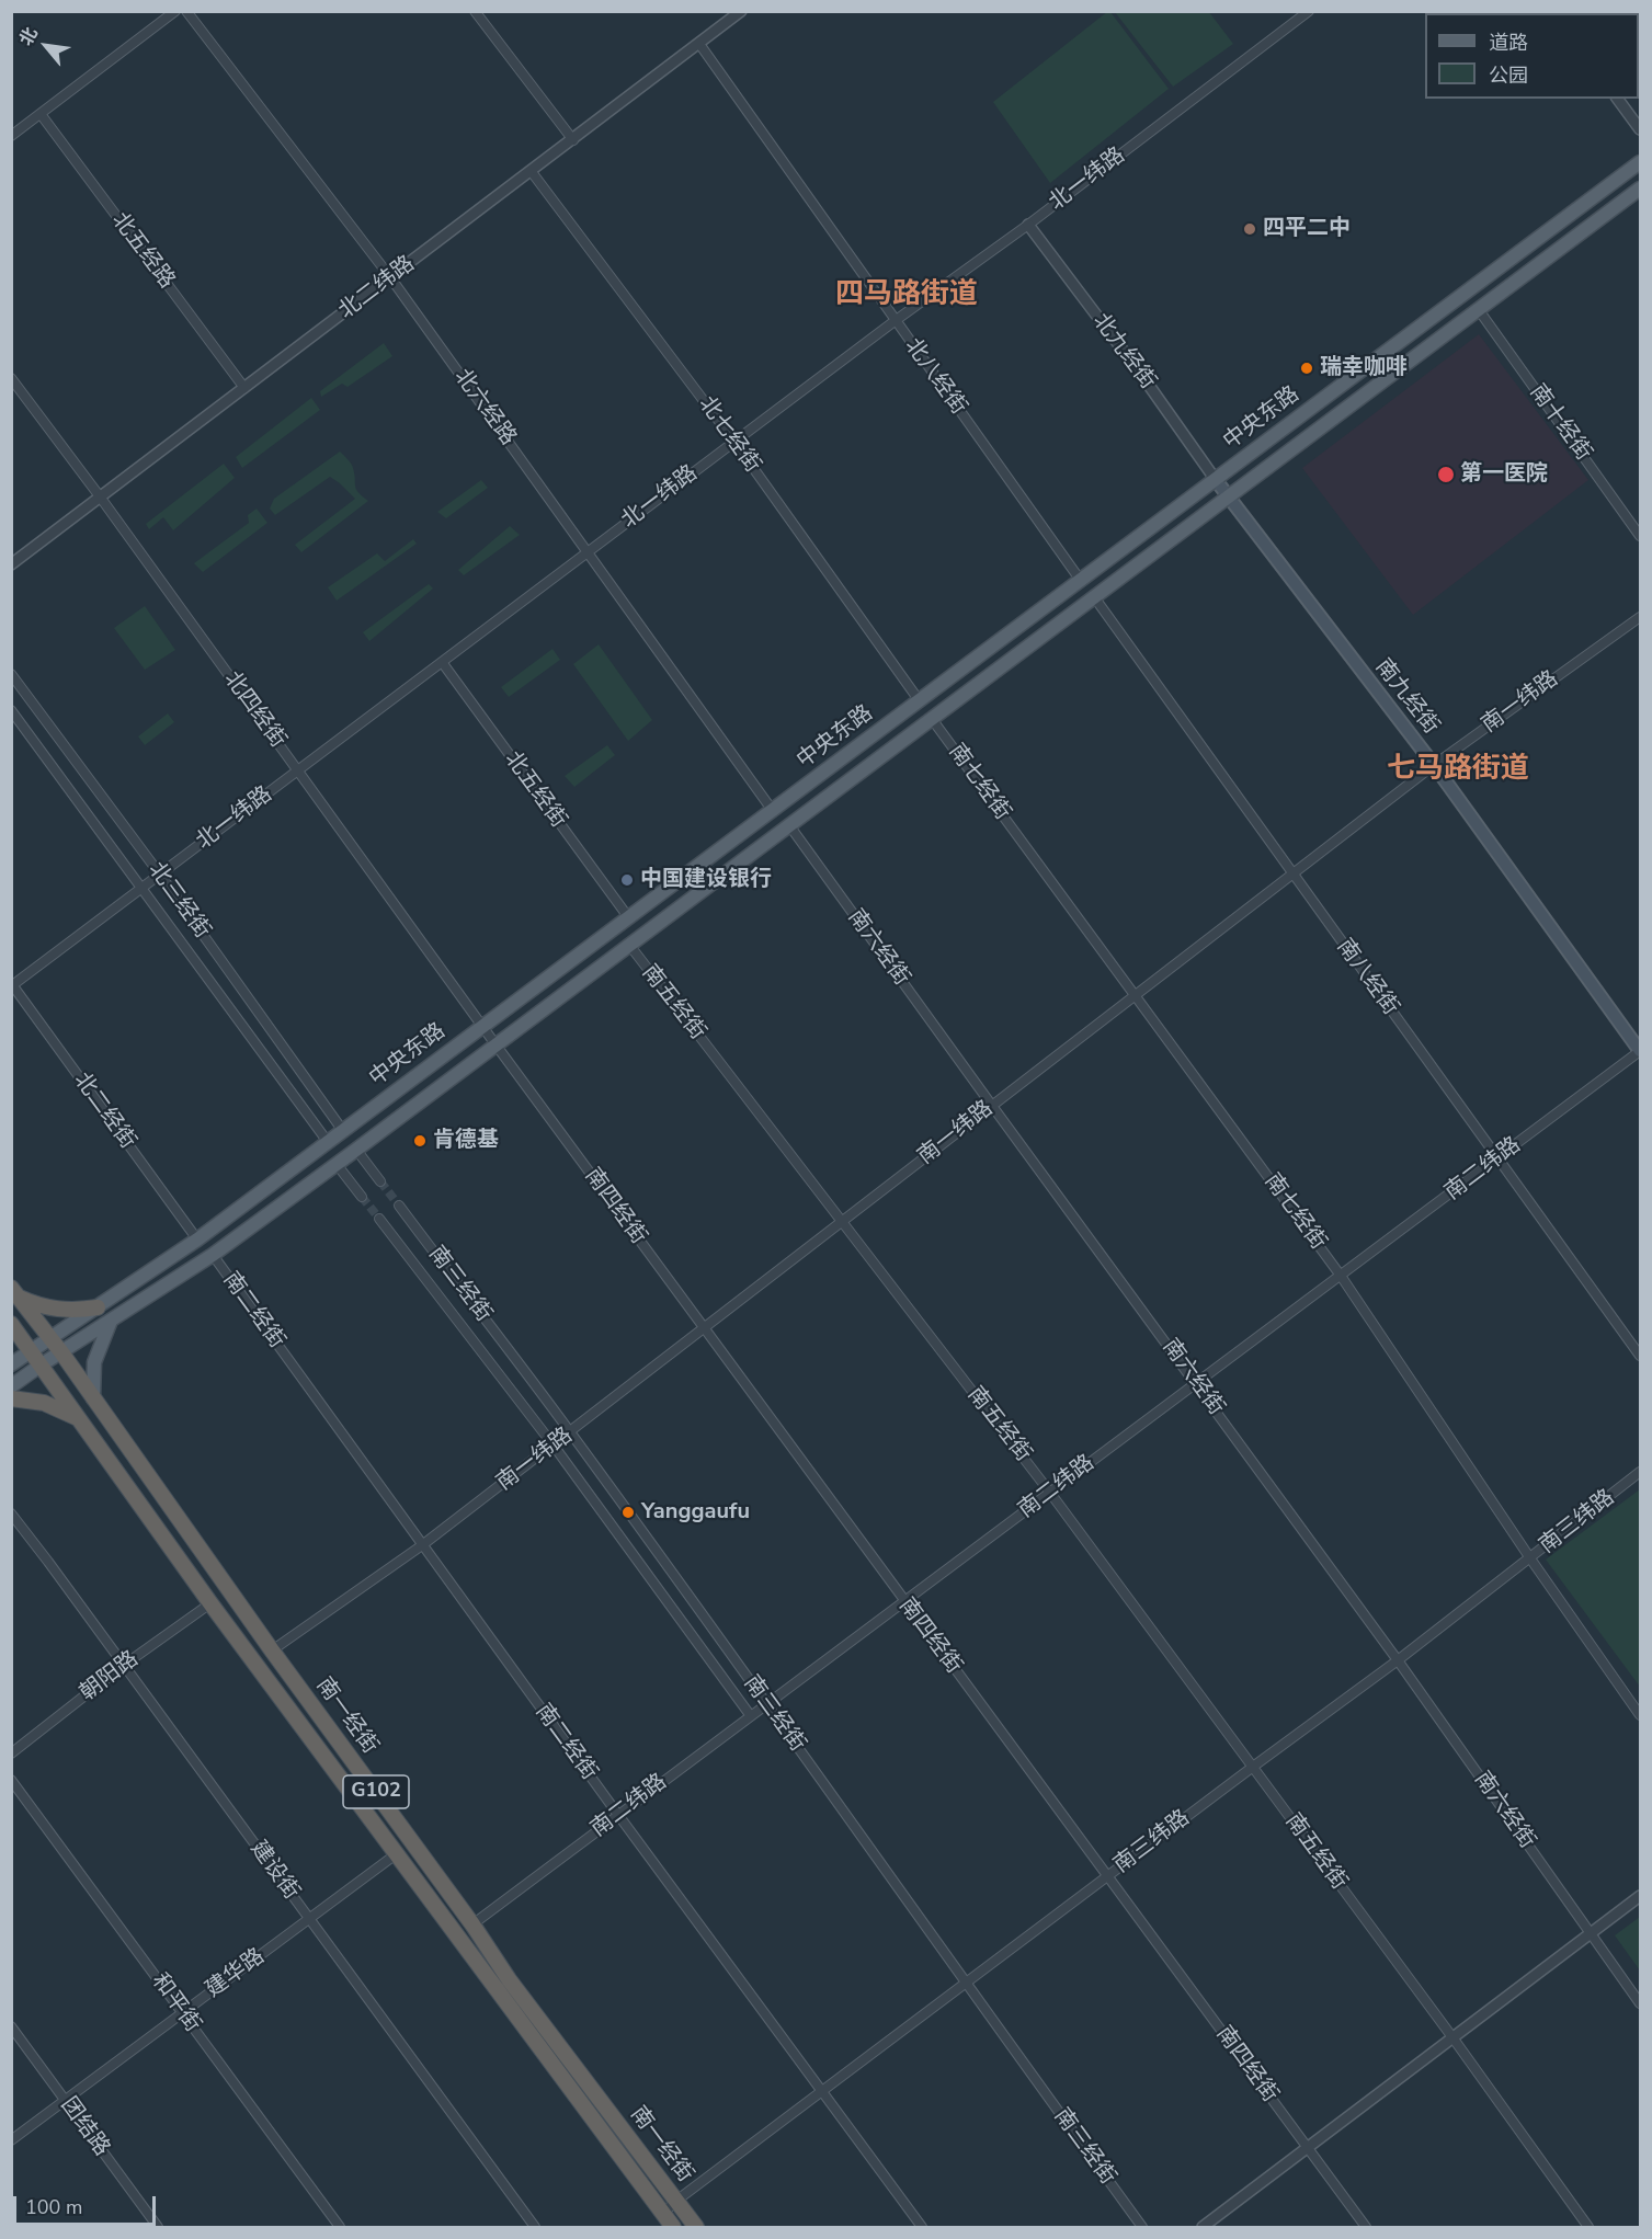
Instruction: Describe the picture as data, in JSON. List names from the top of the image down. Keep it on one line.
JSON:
{"streets":{"highway":["南一经街","G102"],"main road":["中央东路","南九经街"],"street":["北一纬路","北五经路","北二纬路","北九经街","北八经街","北六经路","南十经街","北七经街","南一纬路","北四经街","南七经街","北五经街","北三经街","南六经街","南八经街","南五经街","北二经街","南二纬路","南四经街","南三经街","南二经街","南三纬路","朝阳路","建设街","建华路","和平街","团结路"]},"crossings":[["北一纬路","北九经街"],["北一纬路","北八经街"],["北一纬路","北六经路"],["北一纬路","北七经街"],["北一纬路","北四经街"],["北一纬路","北五经街"],["北一纬路","北三经街"],["北一纬路","北二经街"],["北五经路","北二纬路"],["北二纬路","北八经街"],["北二纬路","北六经路"],["北二纬路","北七经街"],["北二纬路","北四经街"],["北九经街","中央东路"],["北九经街","南九经街"],["北八经街","中央东路"],["北六经路","中央东路"],["中央东路","南十经街"],["中央东路","北七经街"],["中央东路","南九经街"],["中央东路","北四经街"],["中央东路","南七经街"],["中央东路","北五经街"],["中央东路","北三经街"],["中央东路","南六经街"],["中央东路","南八经街"],["中央东路","南五经街"],["中央东路","北二经街"],["中央东路","南四经街"],["中央东路","南二经街"],["中央东路","南一经街"],["中央东路","G102"],["南九经街","南一纬路"],["南九经街","南二纬路"],["南一纬路","南七经街"],["南一纬路","南六经街"],["南一纬路","南八经街"],["南一纬路","南五经街"],["南一纬路","南四经街"],["南一纬路","南三经街"],["南一纬路","南二经街"],["南一纬路","南一经街"],["北四经街","南四经街"],["南七经街","南二纬路"],["南七经街","南三纬路"],["南六经街","南二纬路"],["南六经街","南三纬路"],["南八经街","南二纬路"],["南五经街","南二纬路"],["南五经街","南三纬路"],["南二纬路","南四经街"],["南二纬路","南三经街"],["南二纬路","南二经街"],["南二纬路","南一经街"],["南四经街","南三纬路"],["南三经街","南三纬路"],["南二经街","南三纬路"],["南三纬路","南一经街"],["朝阳路","南一经街"],["朝阳路","建设街"],["南一经街","G102"],["南一经街","建华路"],["建设街","建华路"],["建华路","和平街"],["建华路","团结路"]],"districts":["四马路街道","七马路街道"],"places":["四平二中","瑞幸咖啡","第一医院","中国建设银行","肯德基","Yanggaufu"],"legend":["道路","公园"],"scale_bar":"100 m","north":"top left"}
